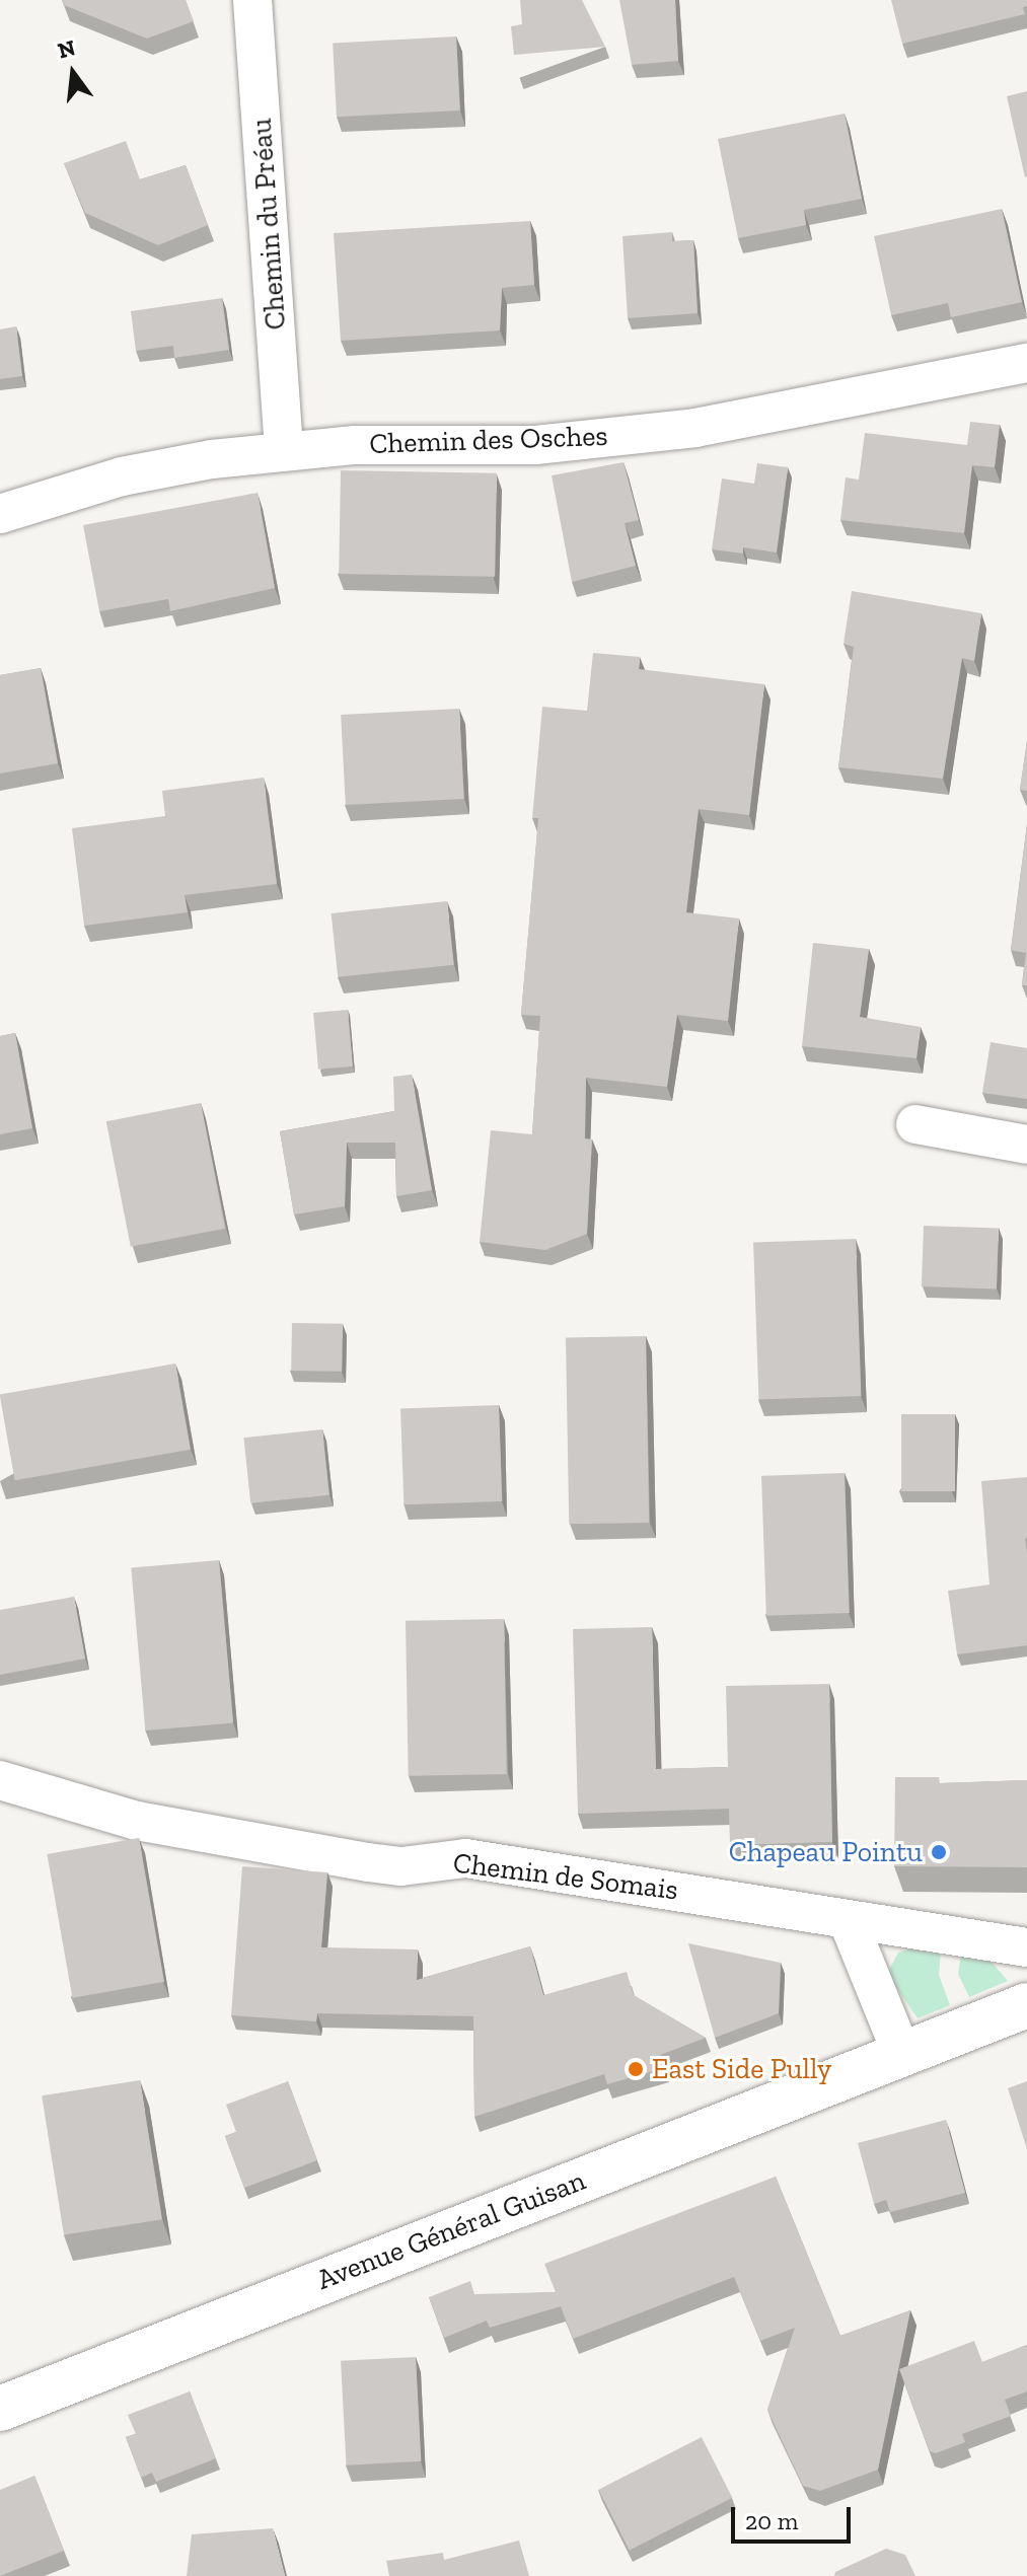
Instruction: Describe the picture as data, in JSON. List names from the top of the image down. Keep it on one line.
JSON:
{"streets":{"main road":["Avenue Général Guisan"],"street":["Chemin du Préau","Chemin des Osches","Chemin de Somais"]},"crossings":[["Chemin du Préau","Chemin des Osches"]],"places":["Chapeau Pointu","East Side Pully"],"scale_bar":"20 m","north":"top"}
